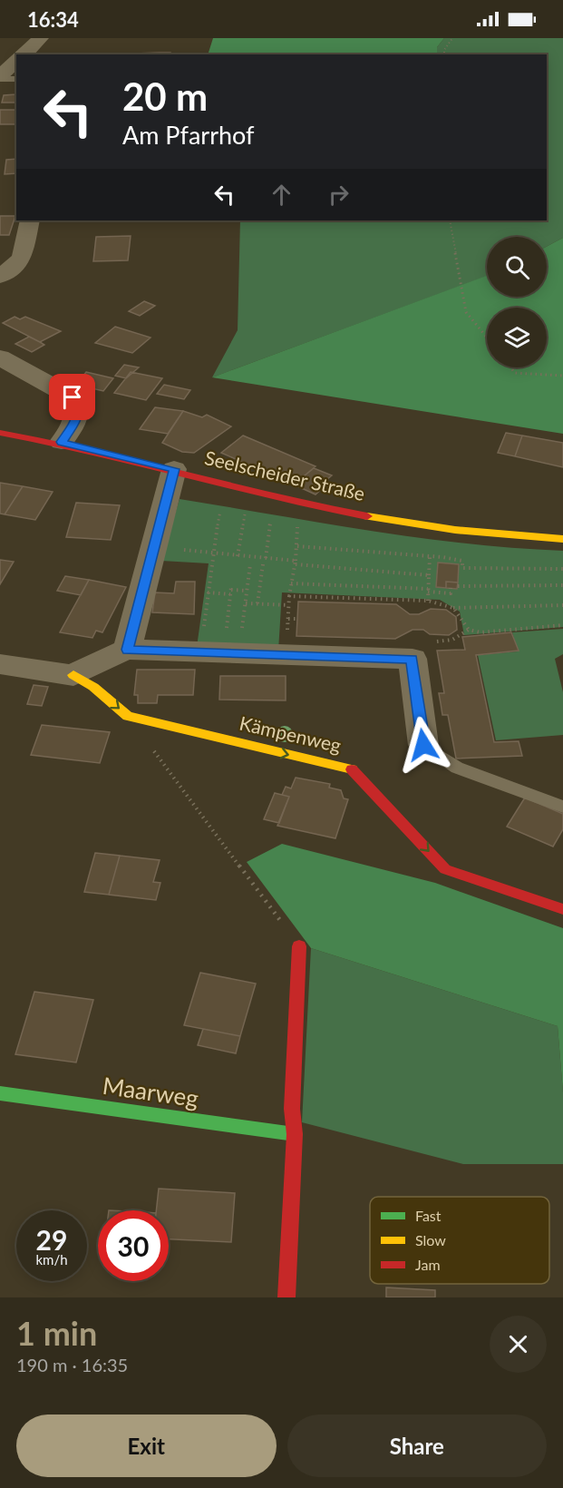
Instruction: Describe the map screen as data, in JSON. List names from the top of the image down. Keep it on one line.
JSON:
{"streets":{"street":["Seelscheider Straße","Kämpenweg","Maarweg"]},"legend":["Fast","Slow","Jam"],"page":{"status":"16:34","turn":["20 m","Am Pfarrhof"],"speed":"29 km/h","limit":"30","heading":["1 min","190 m · 16:35"],"buttons":["Exit","Share"]}}
